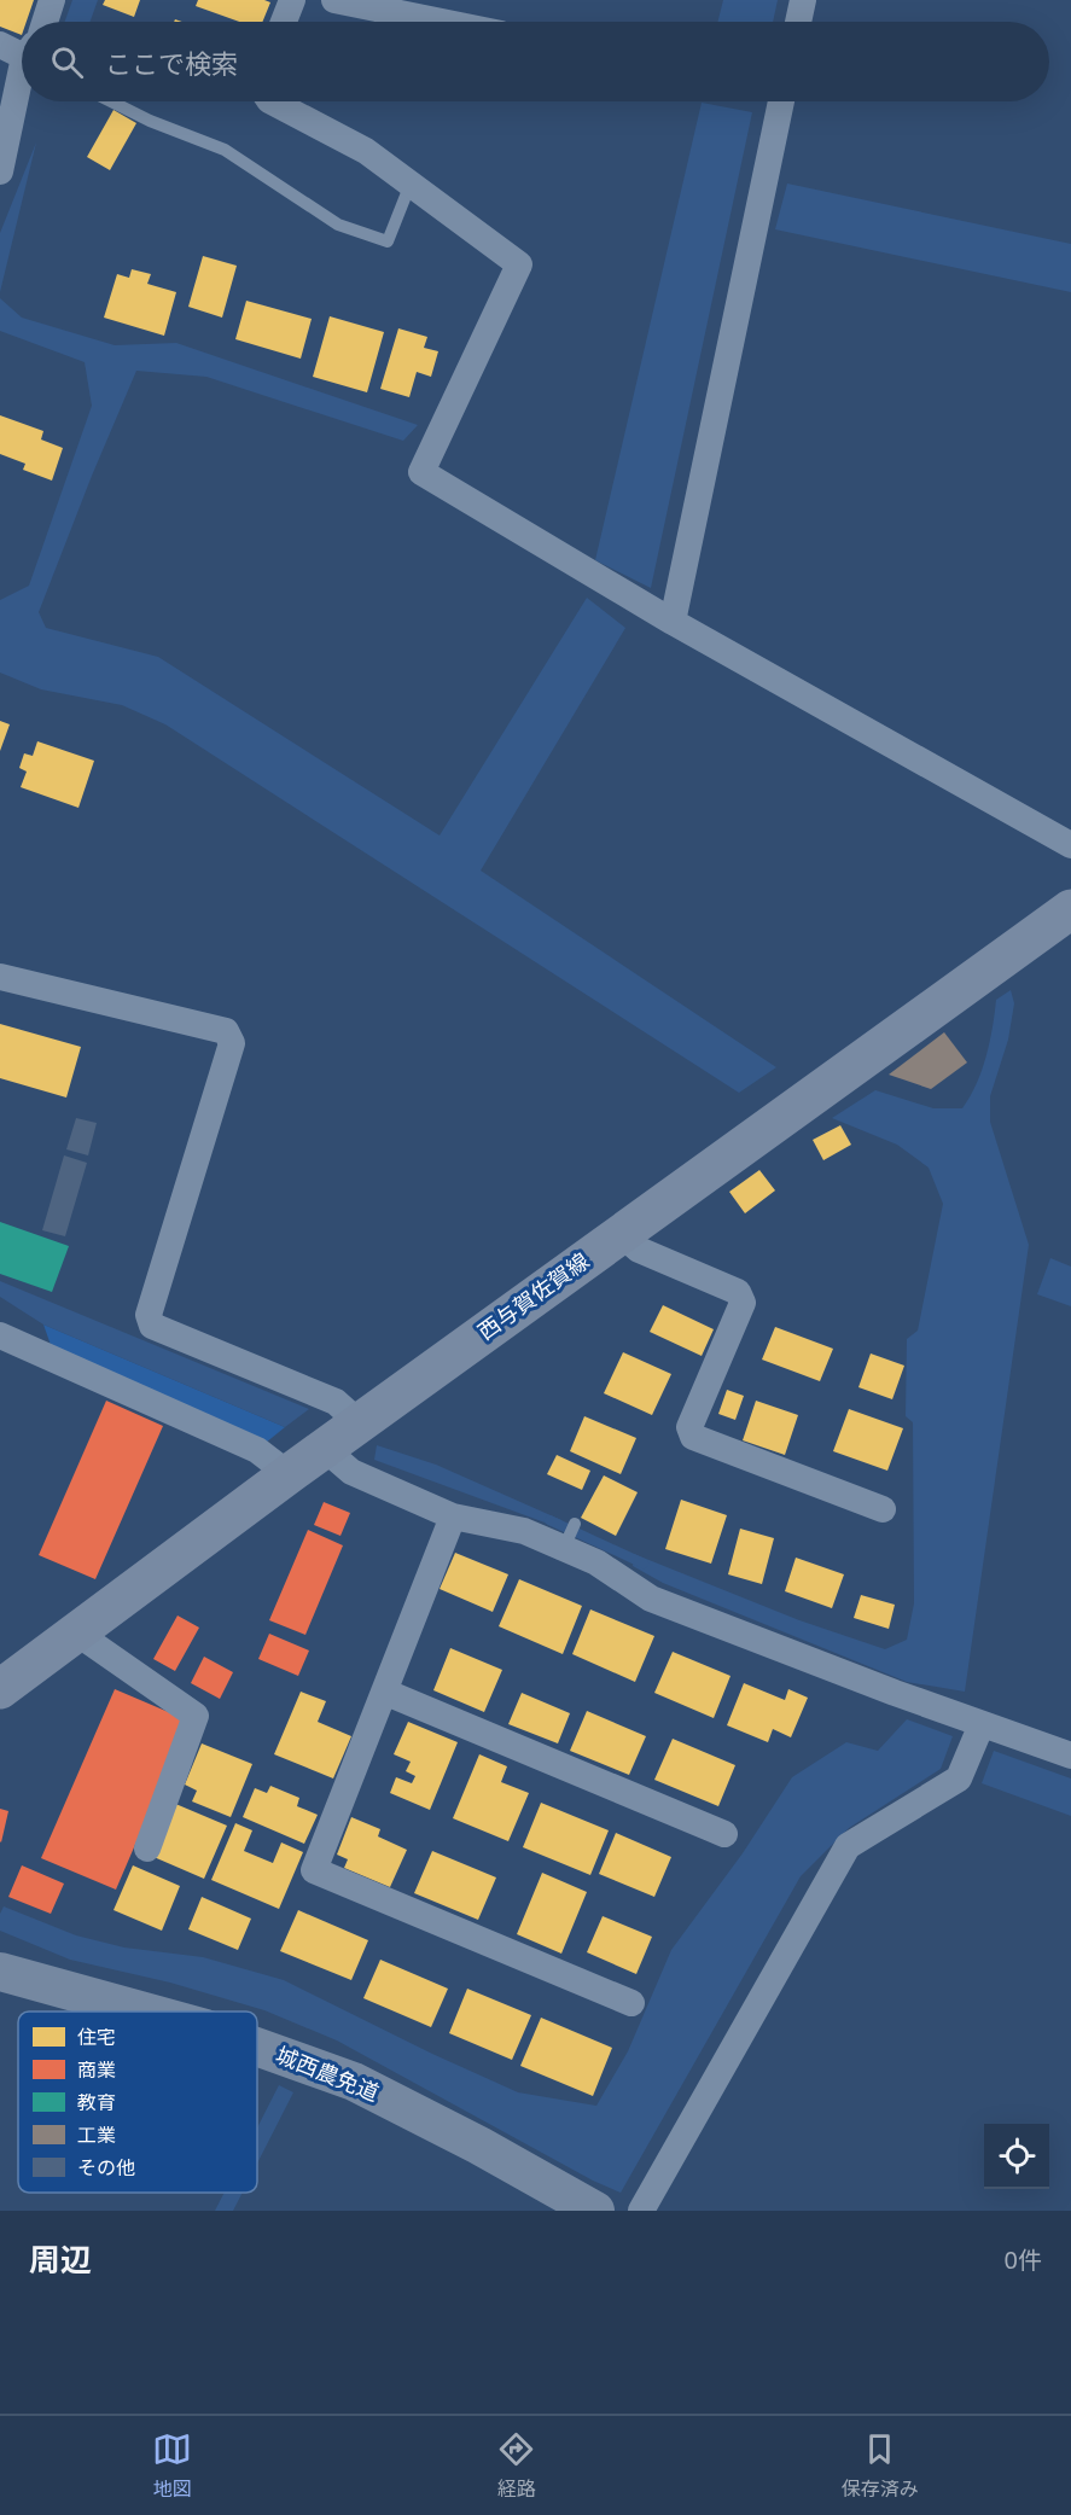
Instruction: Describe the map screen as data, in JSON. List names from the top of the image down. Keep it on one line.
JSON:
{"streets":{"main road":["西与賀佐賀線"],"street":["城西農免道"]},"legend":["住宅","商業","教育","工業","その他"],"page":{"search":"ここで検索","heading":["周辺","0件"],"nav":["地図","経路","保存済み"]}}
